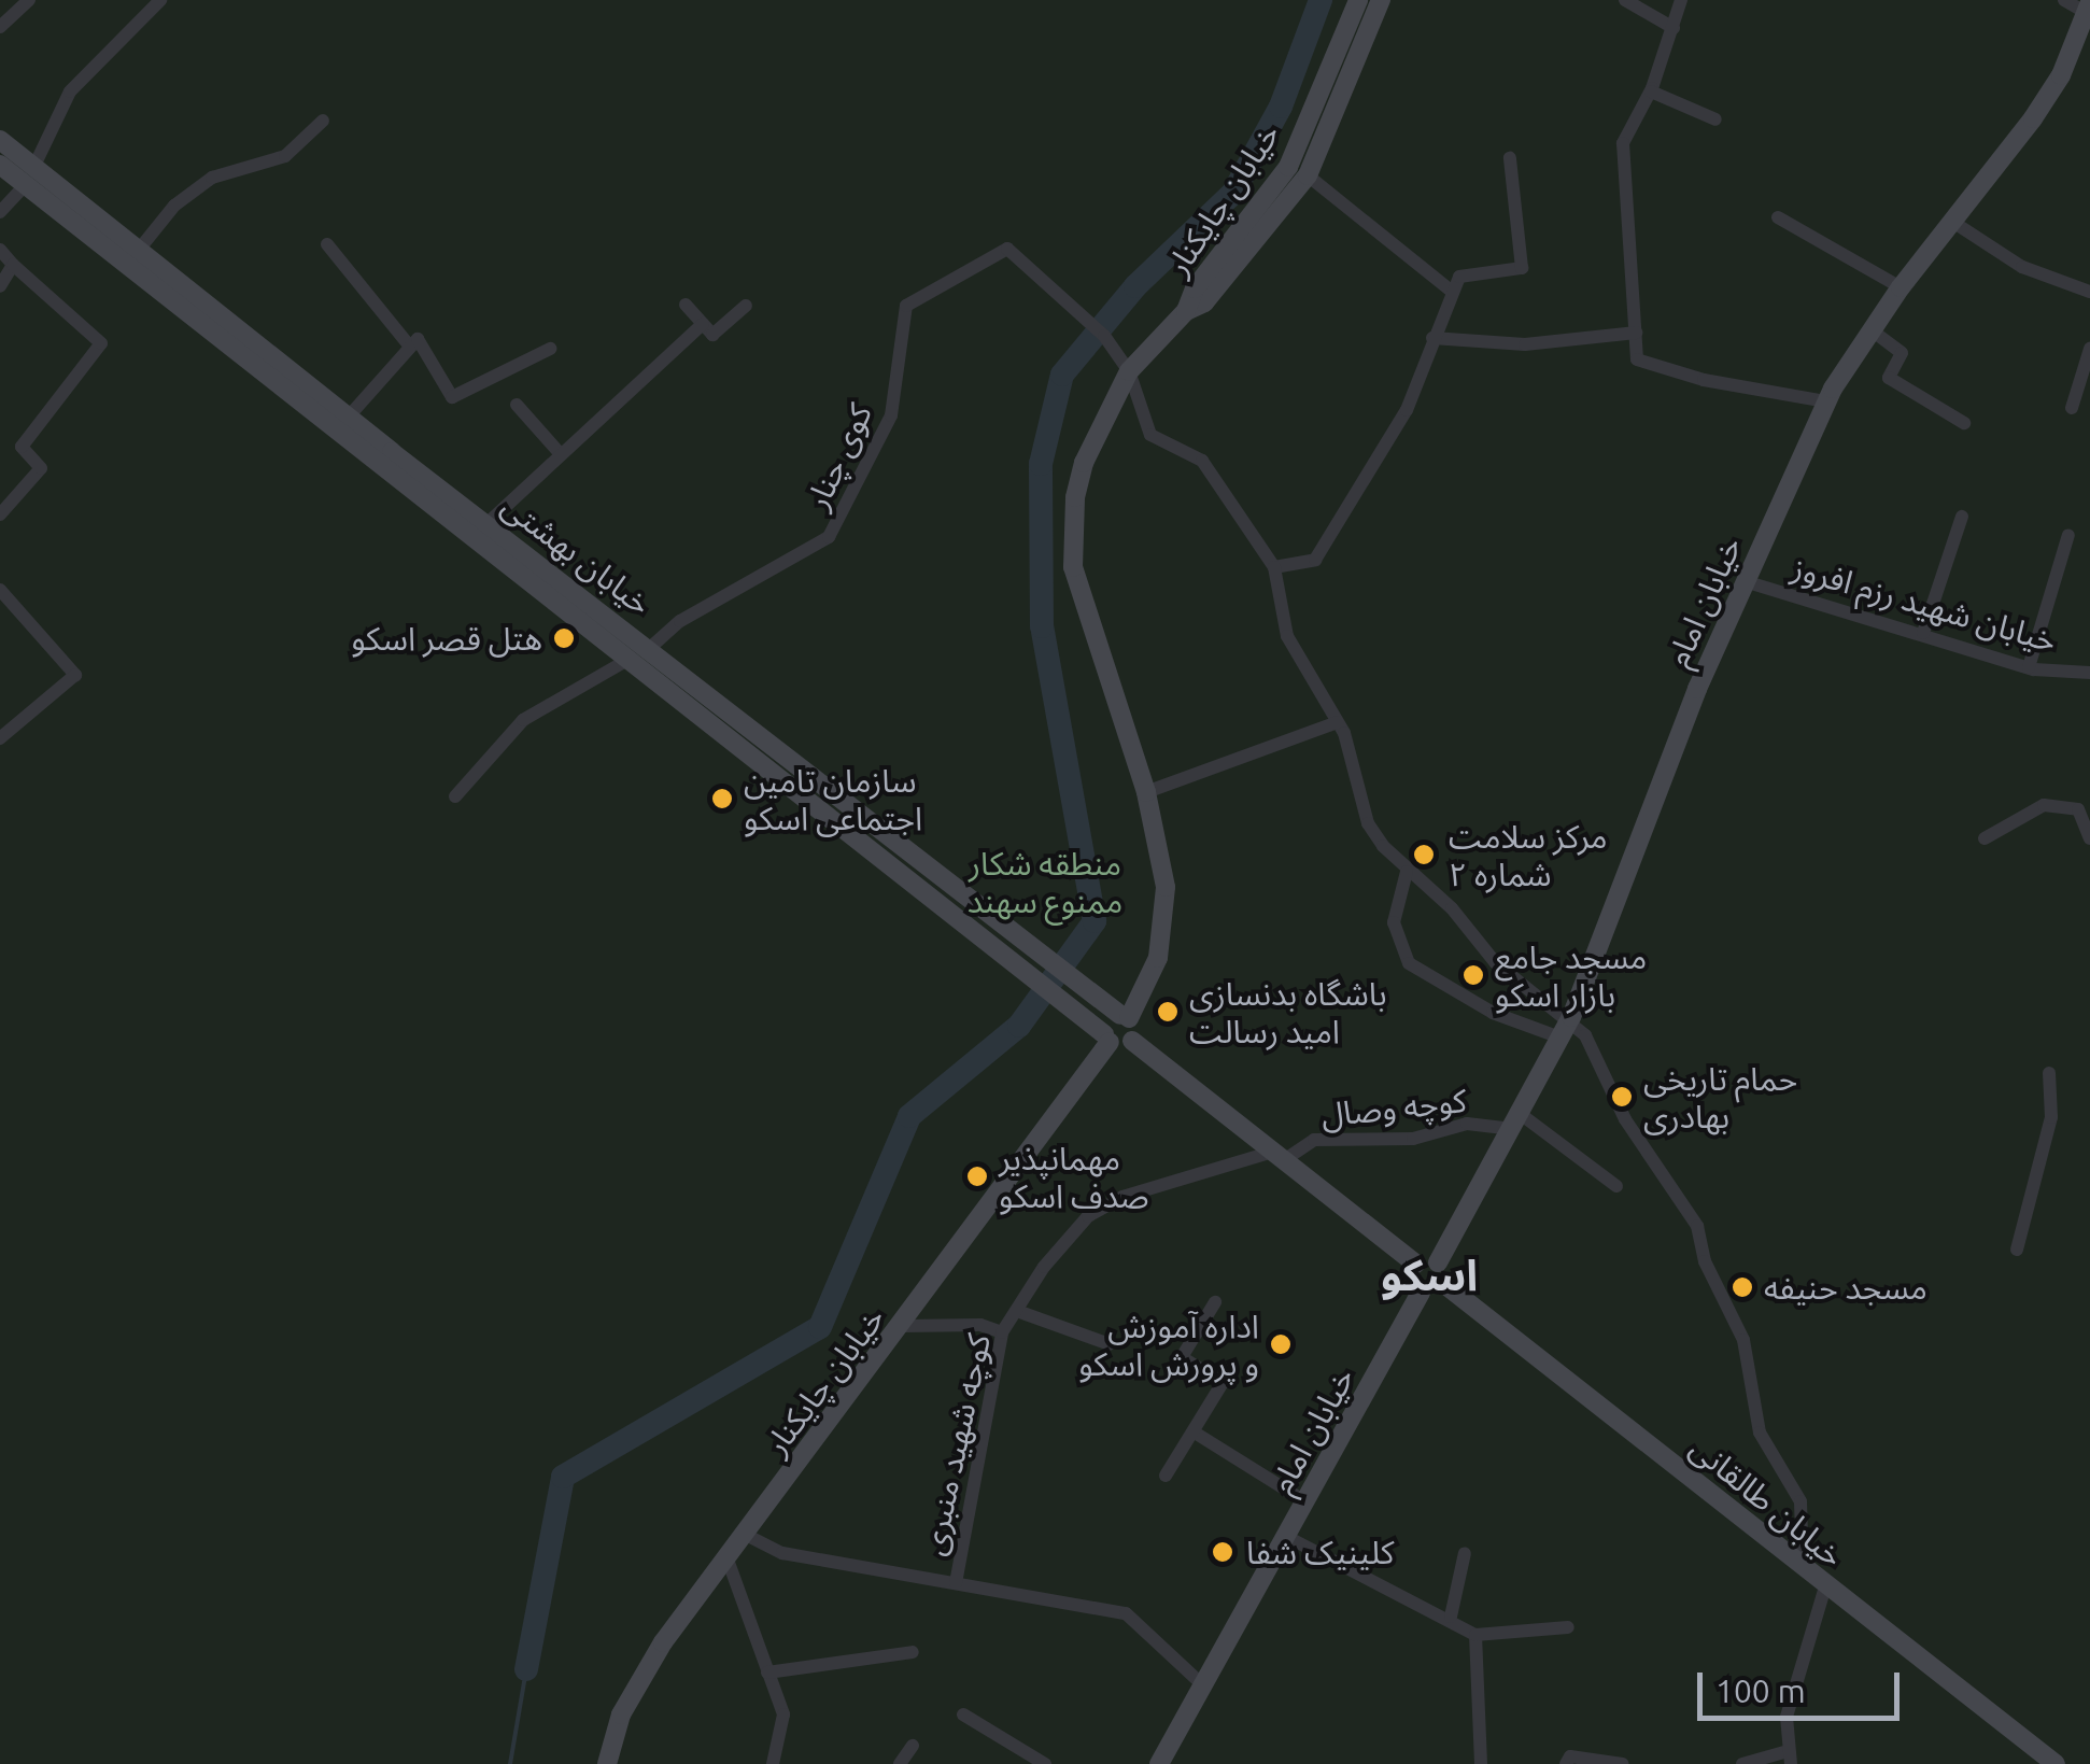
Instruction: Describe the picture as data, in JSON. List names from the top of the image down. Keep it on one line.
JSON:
{"streets":{"main road":["خیابان چایکنار","خیابان بهشتی","خیابان امام","خیابان طالقانی"],"street":["کوی چنار","خیابان شهید رزم افروز","کوچه وصال","کوچه شهید منبری"]},"crossings":[["خیابان چایکنار","کوی چنار"],["خیابان چایکنار","خیابان بهشتی"],["کوی چنار","خیابان بهشتی"],["خیابان امام","خیابان شهید رزم افروز"],["خیابان امام","کوچه وصال"],["کوچه وصال","کوچه شهید منبری"]],"districts":["اسکو"],"parks":["منطقه شکار ممنوع سهند"],"places":["هتل قصر اسکو","سازمان تامین اجتماعی اسکو","مرکز سلامت شماره ۲","مسجد جامع بازار اسکو","باشگاه بدنسازی امید رسالت","حمام تاریخی بهادری","مهمانپذیر صدف اسکو","مسجد حنیفه","اداره آموزش و پرورش اسکو","کلینیک شفا"],"scale_bar":"100 m"}
